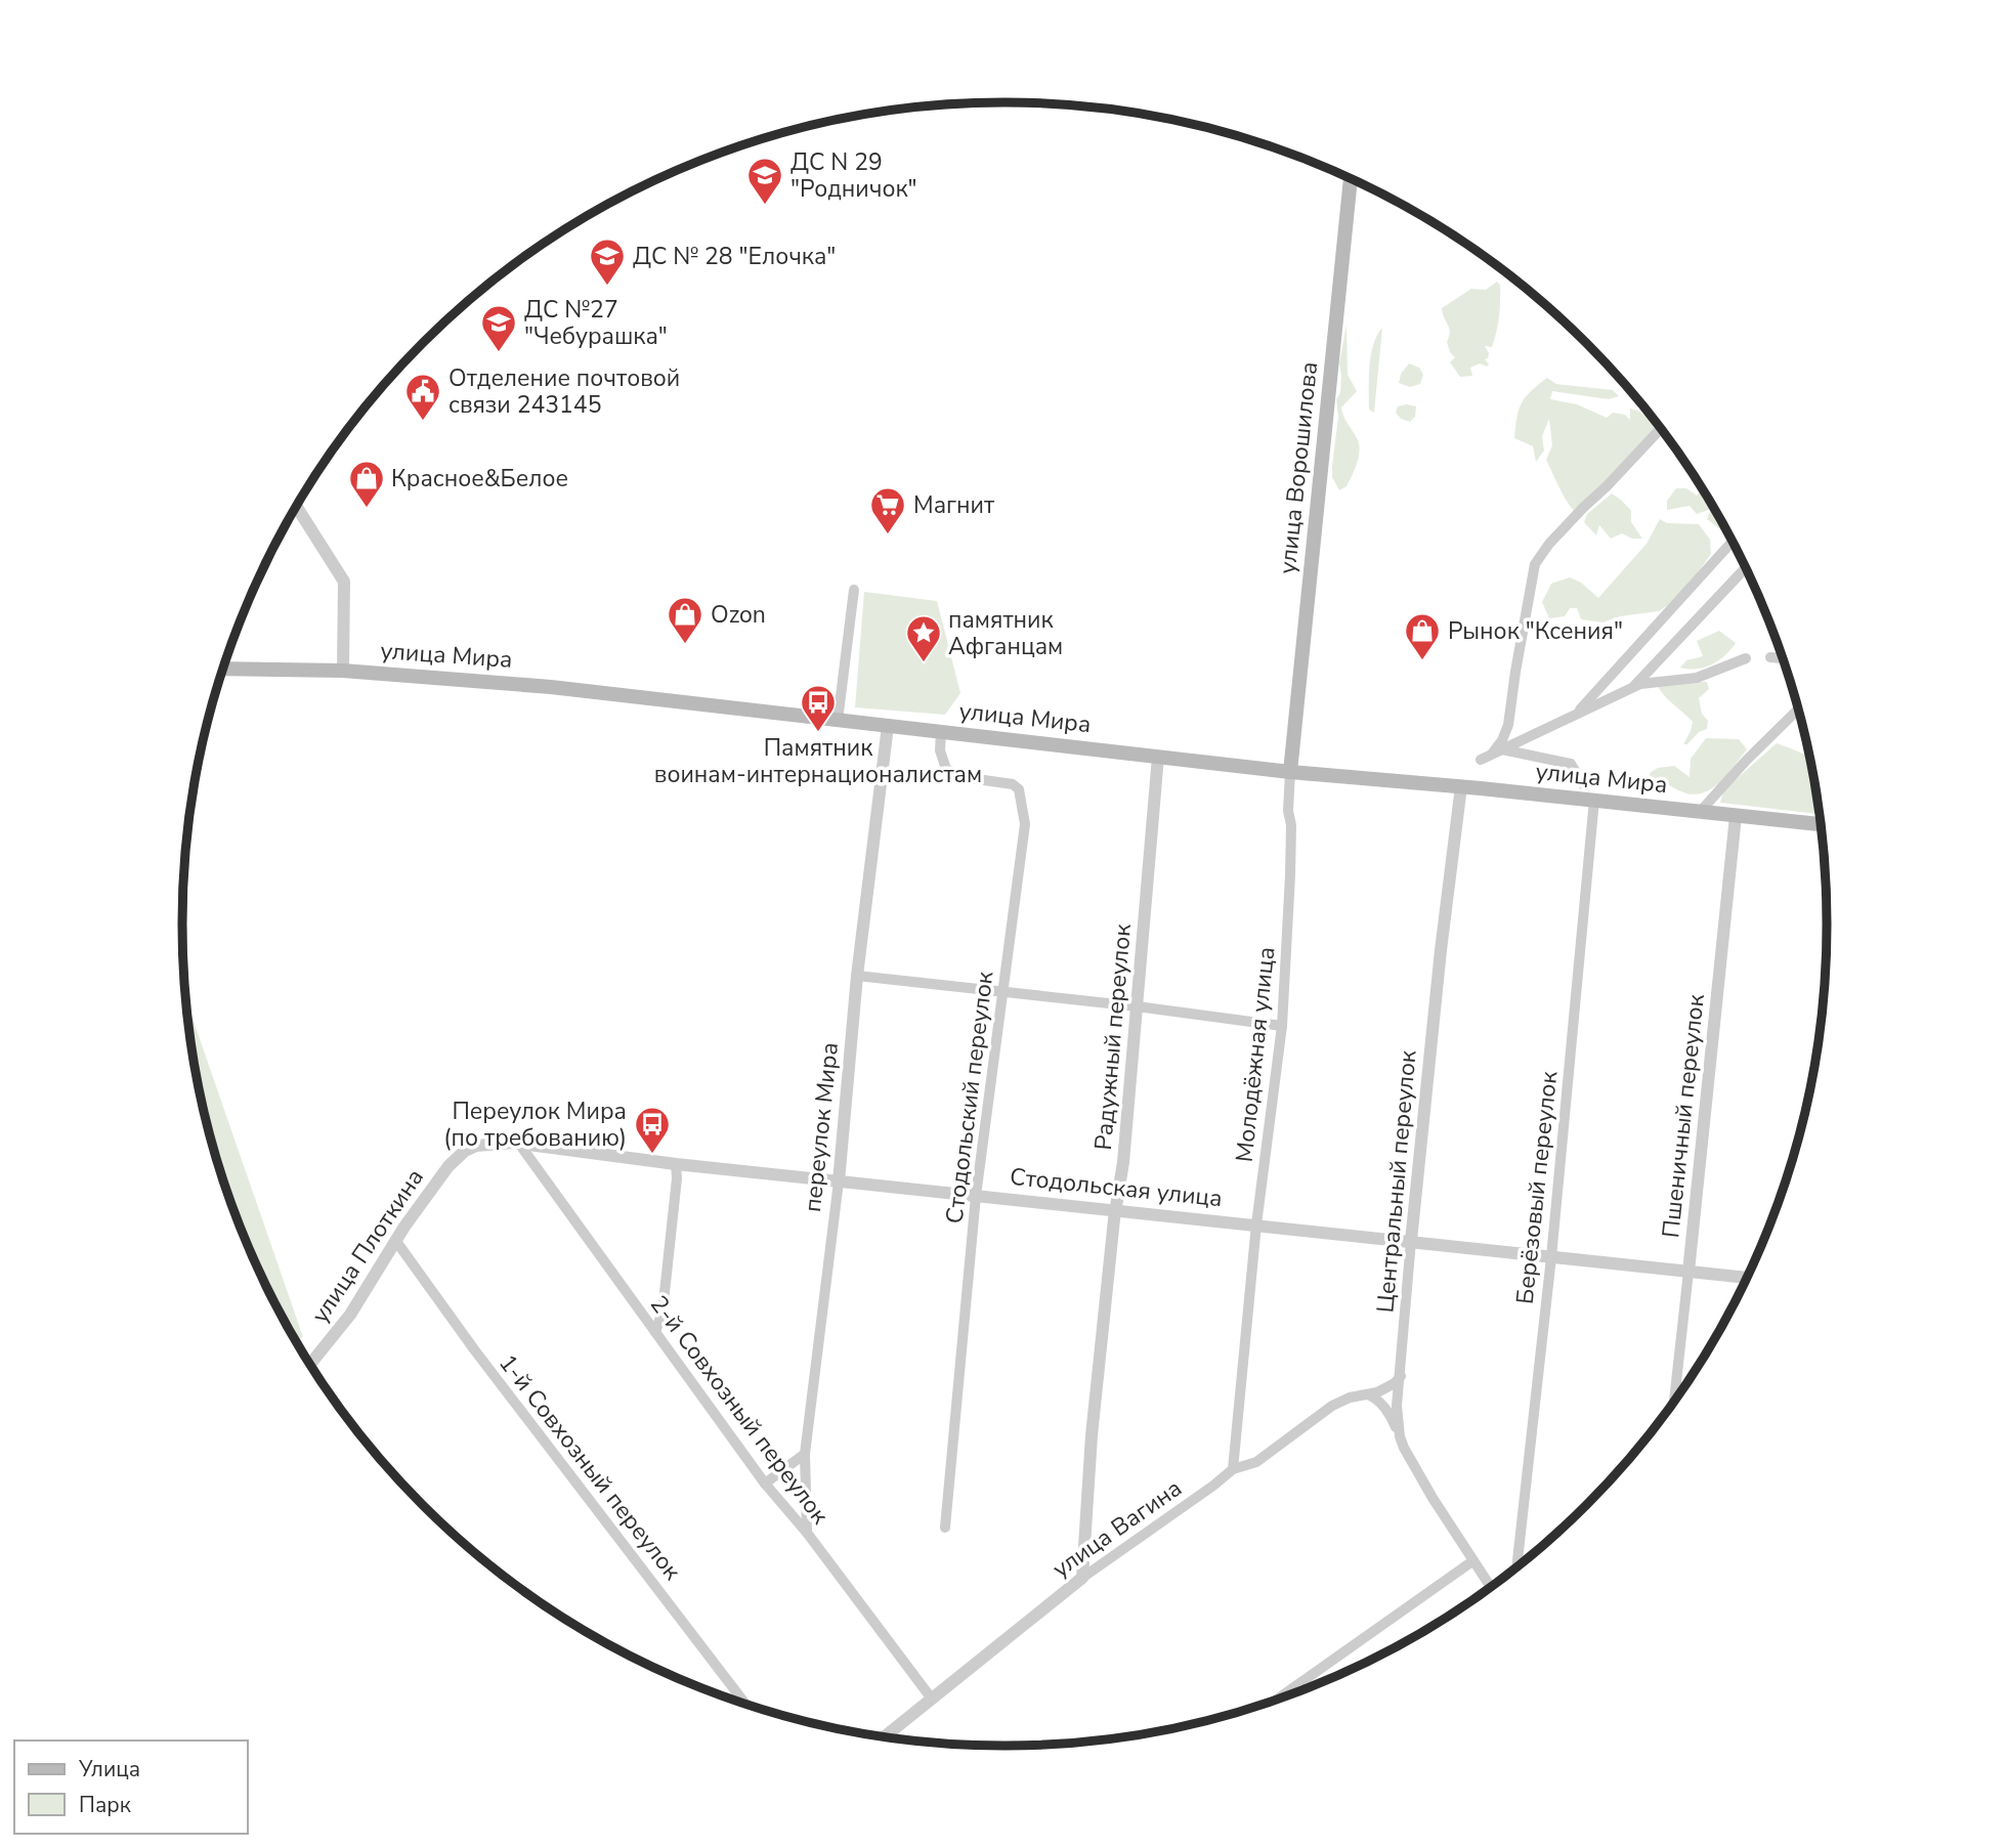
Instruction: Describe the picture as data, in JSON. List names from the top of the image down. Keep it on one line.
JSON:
{"streets":{"main road":["улица Ворошилова","улица Мира"],"street":["Радужный переулок","Молодёжная улица","Стодольский переулок","Пшеничный переулок","переулок Мира","Центральный переулок","Стодольская улица","Берёзовый переулок","улица Плоткина","2-й Совхозный переулок","1-й Совхозный переулок","улица Вагина"]},"crossings":[["улица Ворошилова","улица Мира"],["улица Ворошилова","Молодёжная улица"],["улица Мира","Радужный переулок"],["улица Мира","Молодёжная улица"],["улица Мира","Стодольский переулок"],["улица Мира","Пшеничный переулок"],["улица Мира","переулок Мира"],["улица Мира","Центральный переулок"],["улица Мира","Берёзовый переулок"],["Радужный переулок","Стодольская улица"],["Радужный переулок","улица Вагина"],["Молодёжная улица","Стодольская улица"],["Молодёжная улица","улица Вагина"],["Стодольский переулок","Стодольская улица"],["Пшеничный переулок","Стодольская улица"],["переулок Мира","Стодольская улица"],["переулок Мира","2-й Совхозный переулок"],["Центральный переулок","Стодольская улица"],["Центральный переулок","улица Вагина"],["Стодольская улица","Берёзовый переулок"],["Стодольская улица","улица Плоткина"],["Стодольская улица","2-й Совхозный переулок"],["улица Плоткина","1-й Совхозный переулок"],["2-й Совхозный переулок","улица Вагина"]],"places":{"school or university":["ДС N 29 \"Родничок\"","ДС № 28 \"Елочка\"","ДС №27 \"Чебурашка\""],"public building":["Отделение почтовой связи 243145"],"shop":["Красное&Белое","Ozon","Рынок \"Ксения\""],"supermarket":["Магнит"],"place":["памятник Афганцам"],"bus stop":["Памятник воинам‐интернационалистам","Переулок Мира (по требованию)"]},"legend":["Улица","Парк"]}
